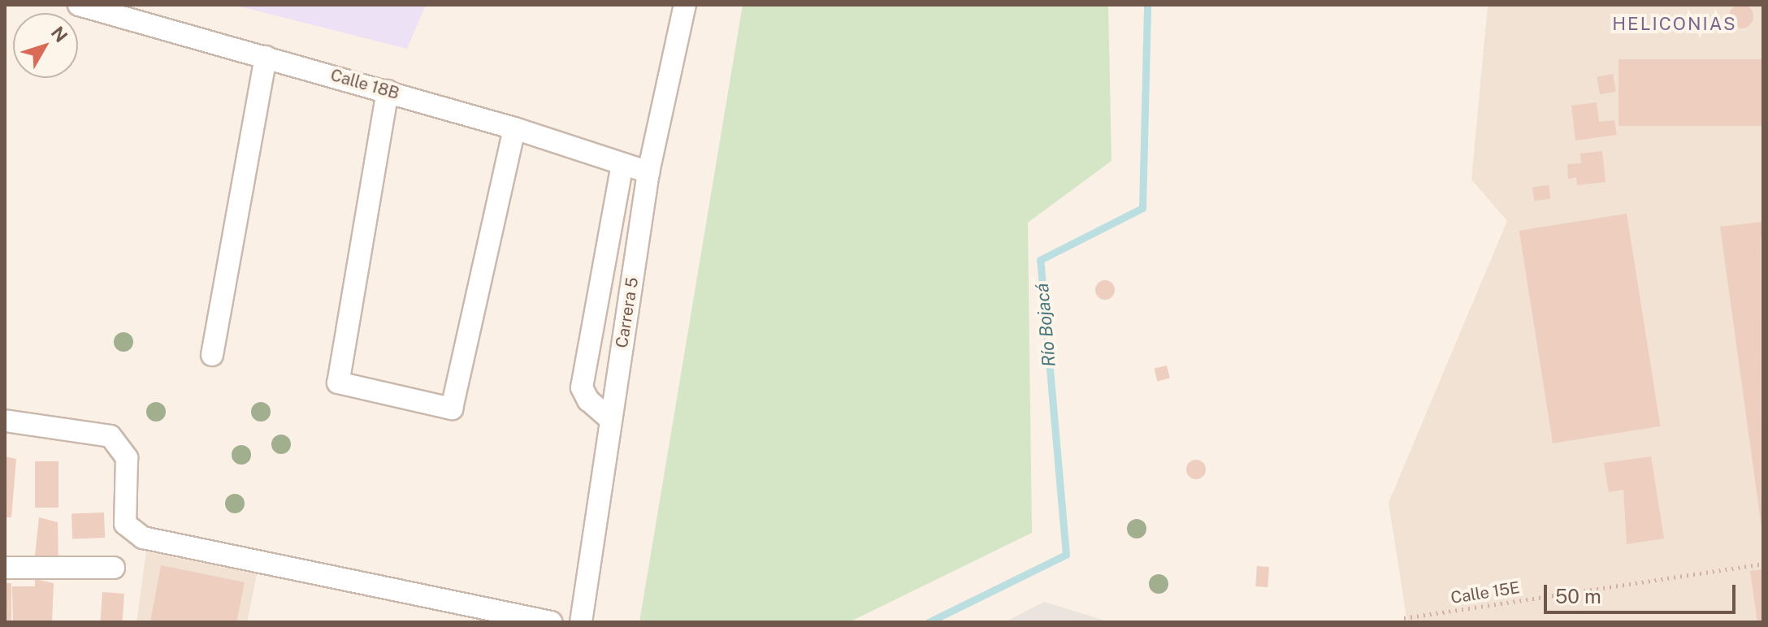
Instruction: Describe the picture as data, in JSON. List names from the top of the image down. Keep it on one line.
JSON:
{"streets":{"street":["Calle 18B","Carrera 5"],"path":["Calle 15E"]},"crossings":[["Calle 18B","Carrera 5"]],"districts":["HELICONIAS"],"water":["Río Bojacá"],"scale_bar":"50 m","north":"top right"}
